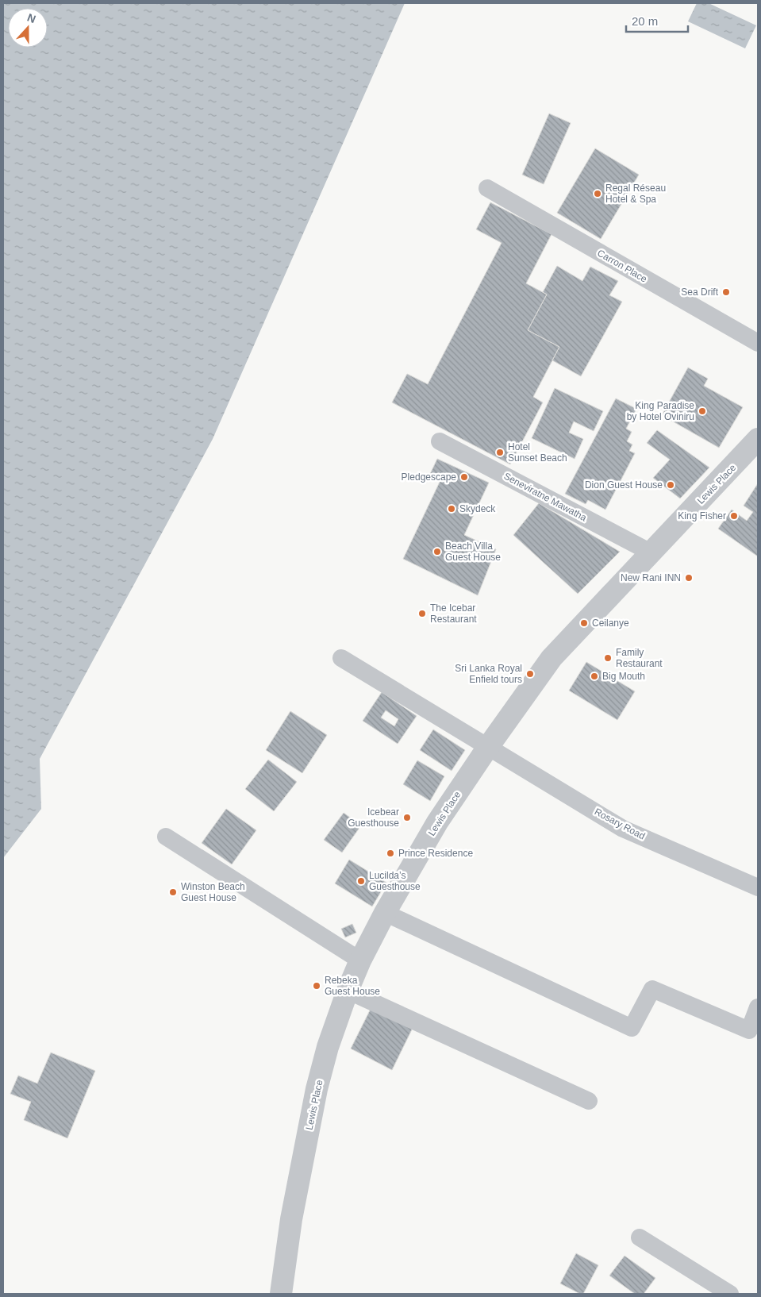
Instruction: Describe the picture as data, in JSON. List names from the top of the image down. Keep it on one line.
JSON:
{"streets":{"street":["Carron Place","Lewis Place","Seneviratne Mawatha","Rosary Road"]},"crossings":[["Lewis Place","Seneviratne Mawatha"],["Lewis Place","Rosary Road"]],"places":["Regal Réseau Hotel & Spa","Sea Drift","King Paradise by Hotel Oviniru","Hotel Sunset Beach","Pledgescape","Dion Guest House","Skydeck","King Fisher","Beach Villa Guest House","New Rani INN","The Icebar Restaurant","Ceilanye","Family Restaurant","Sri Lanka Royal Enfield tours","Big Mouth","Icebear Guesthouse","Prince Residence","Lucilda’s Guesthouse","Winston Beach Guest House","Rebeka Guest House"],"scale_bar":"20 m","north":"top"}
